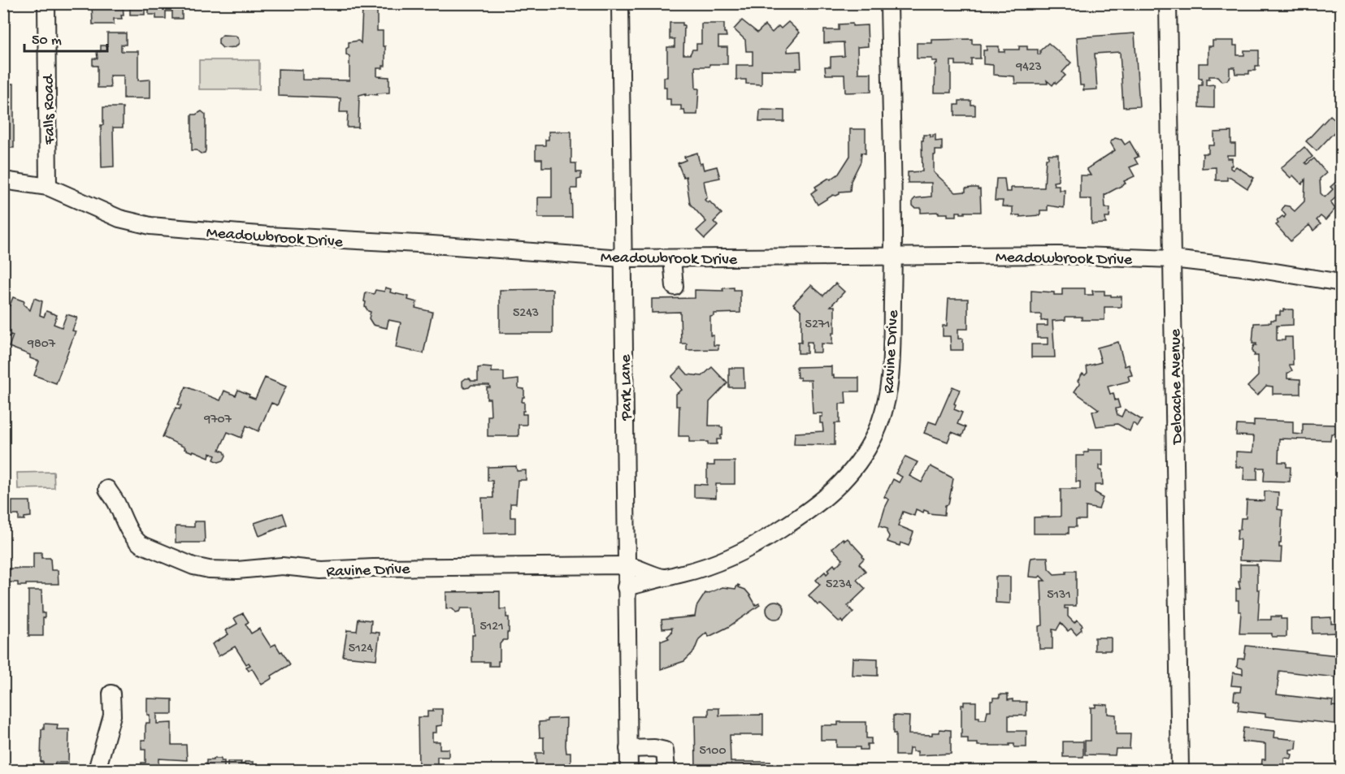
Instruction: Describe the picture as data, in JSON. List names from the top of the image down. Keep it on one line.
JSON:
{"streets":{"street":["Falls Road","Meadowbrook Drive","Ravine Drive","Deloache Avenue","Park Lane"]},"crossings":[["Falls Road","Meadowbrook Drive"],["Meadowbrook Drive","Ravine Drive"],["Meadowbrook Drive","Deloache Avenue"],["Meadowbrook Drive","Park Lane"],["Ravine Drive","Park Lane"]],"house_numbers":["9423","5243","5271","9807","9707","5234","5131","5121","5124","5100"],"scale_bar":"50 m"}
